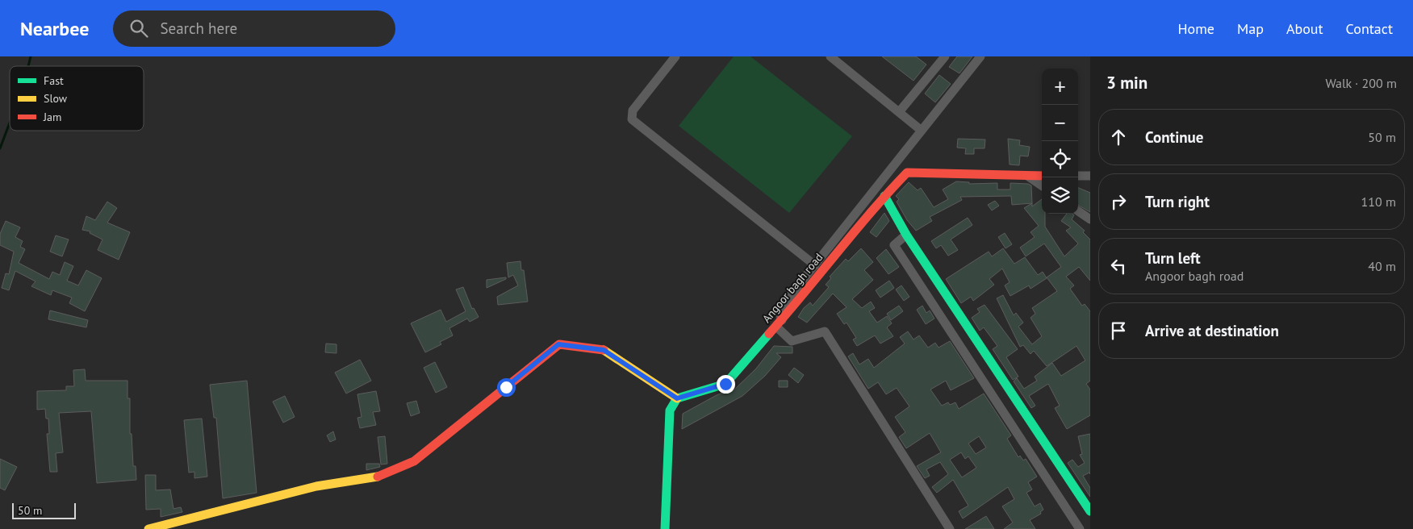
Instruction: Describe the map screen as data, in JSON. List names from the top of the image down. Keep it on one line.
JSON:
{"streets":{"street":["Angoor bagh road"]},"legend":["Fast","Slow","Jam"],"scale_bar":"50 m","page":{"header":"Nearbee","search":"Search here","nav":["Home","Map","About","Contact"],"heading":["3 min","Walk · 200 m"],"map_buttons":["+","−"],"list":[["Continue","50 m"],["Turn right","110 m"],["Turn left","Angoor bagh road","40 m"],"Arrive at destination"],"scale":"50 m"}}
